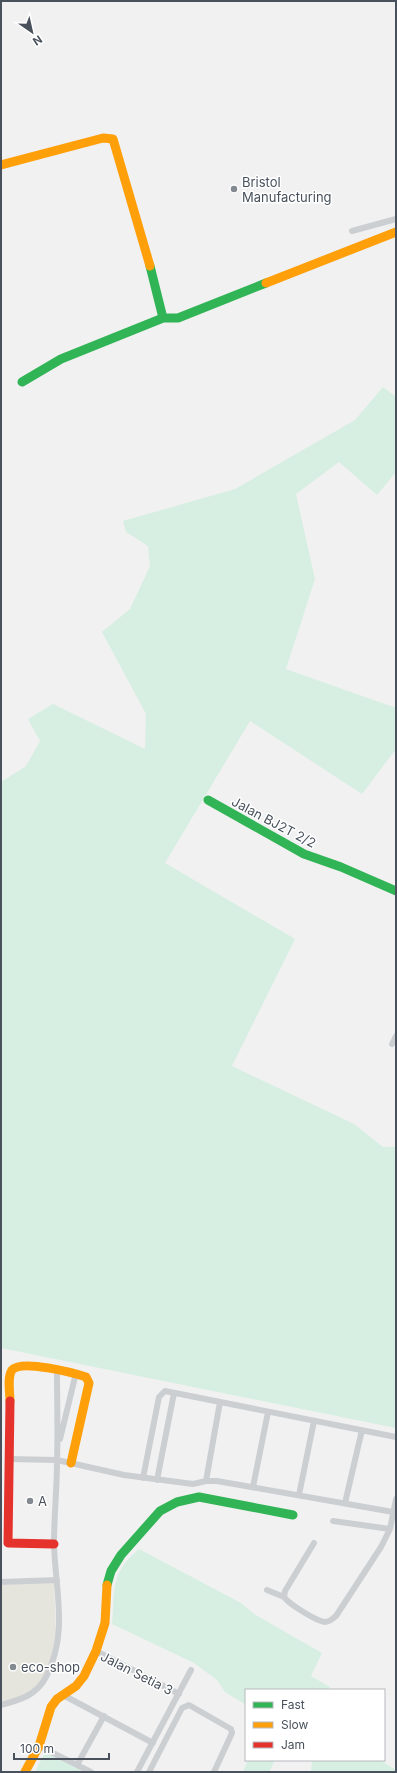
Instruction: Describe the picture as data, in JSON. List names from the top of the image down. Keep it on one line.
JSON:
{"streets":{"street":["Jalan BJ2T 2/2","Jalan Setia 3"]},"places":["Bristol Manufacturing","A","eco-shop"],"legend":["Fast","Slow","Jam"],"scale_bar":"100 m","north":"bottom right"}
